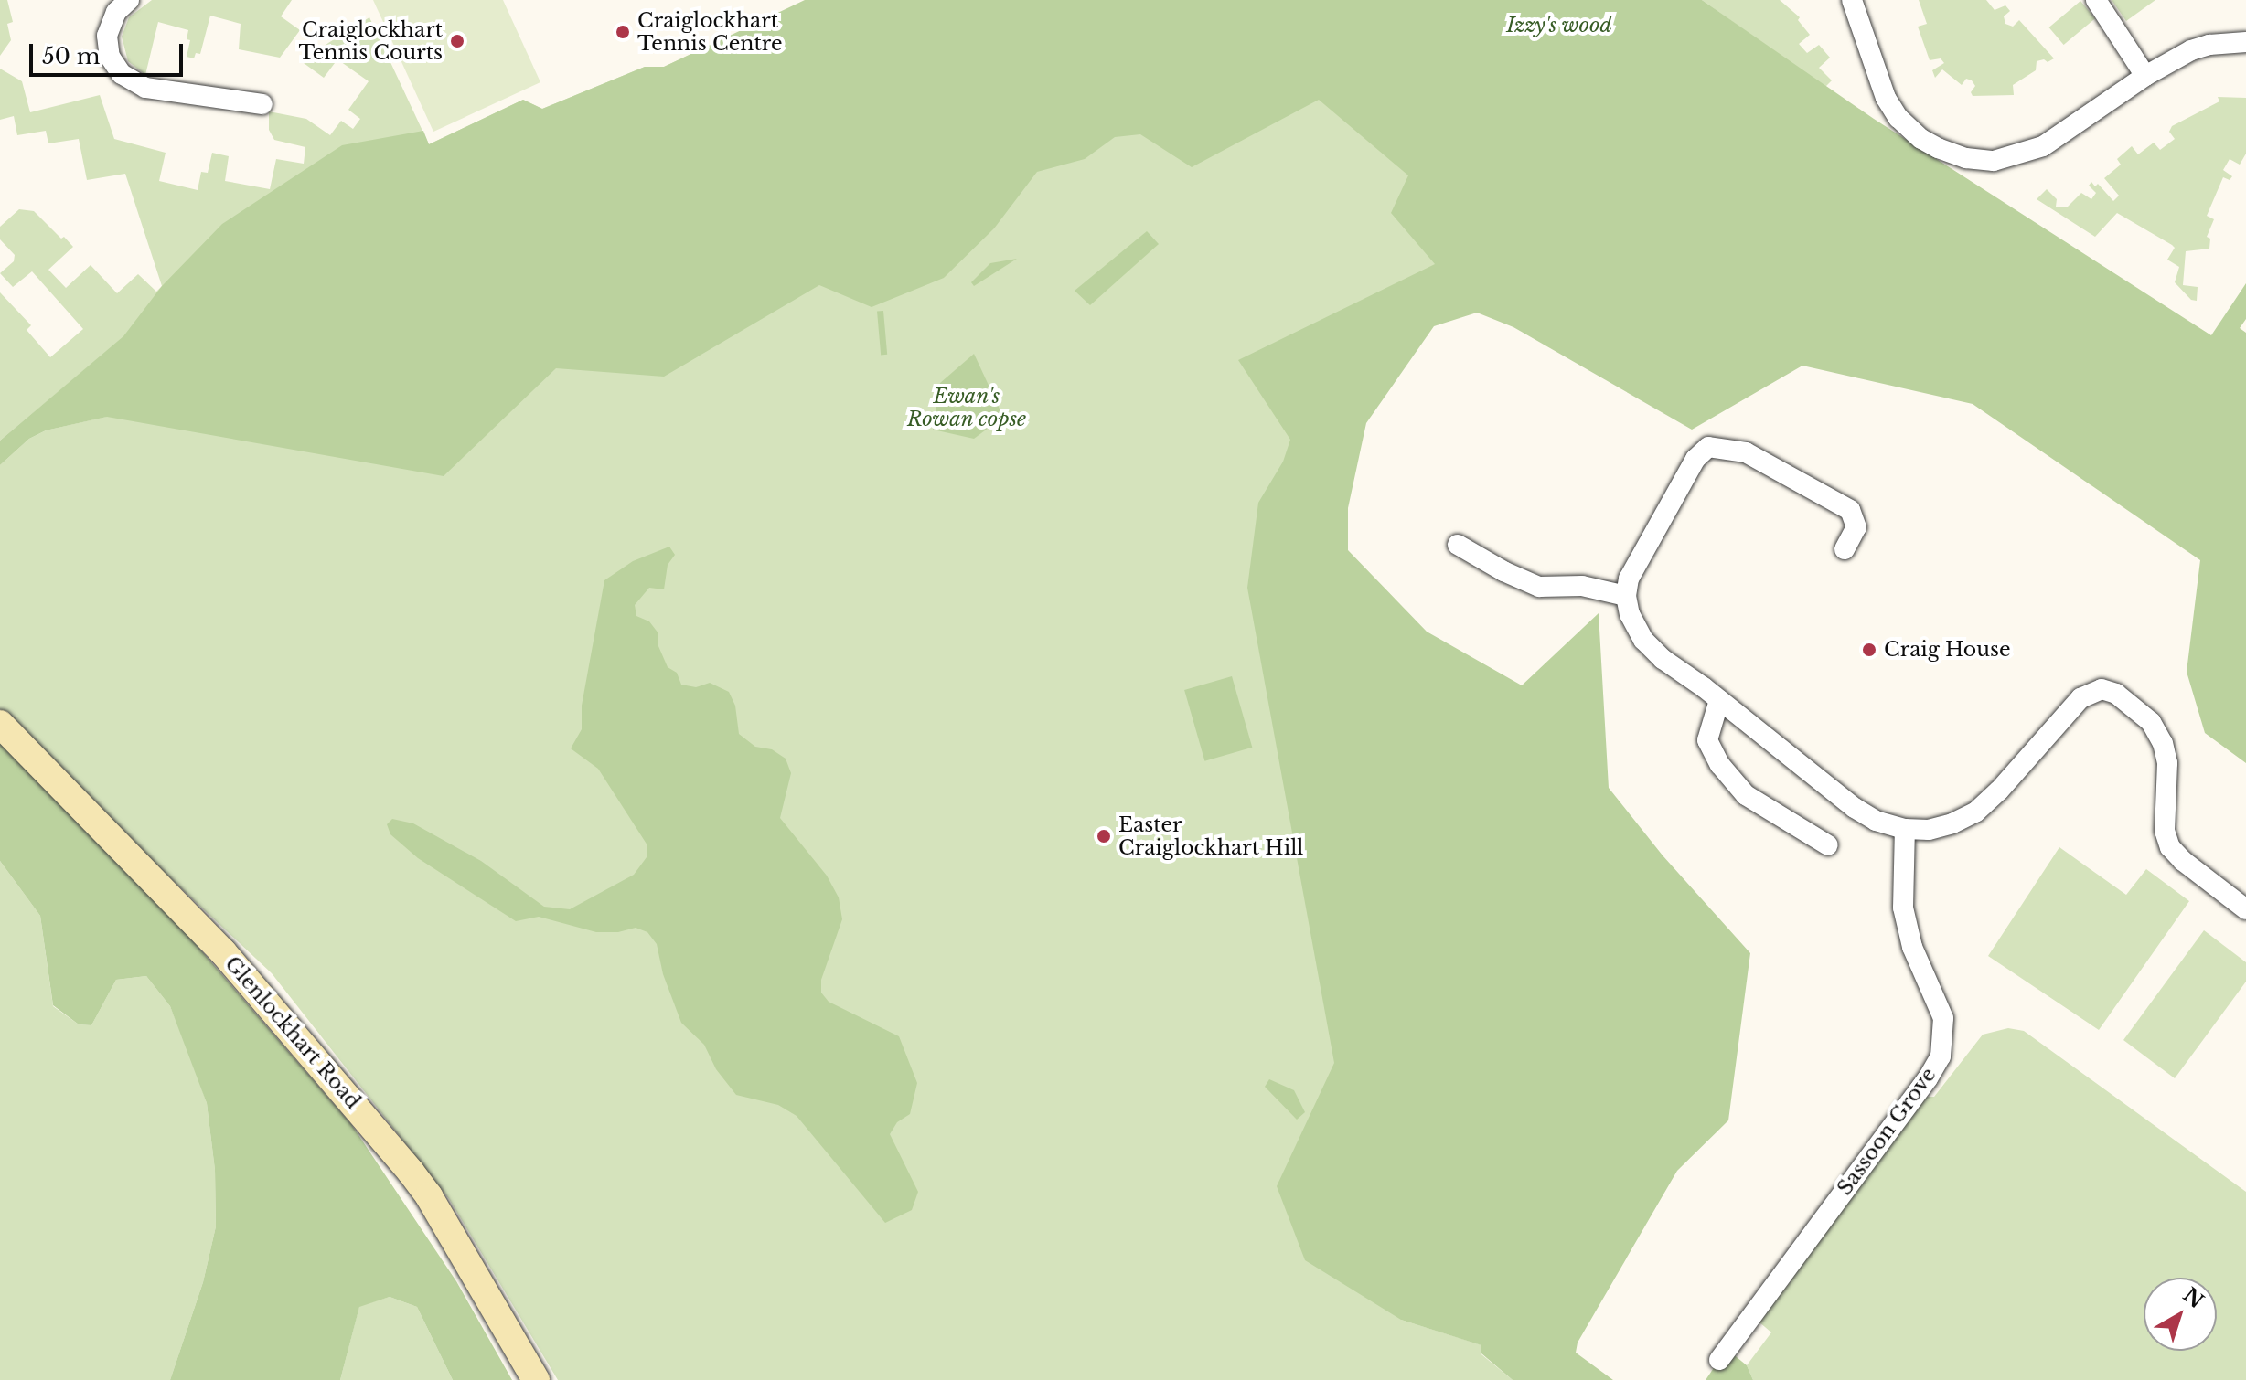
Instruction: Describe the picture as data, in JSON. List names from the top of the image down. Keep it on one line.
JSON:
{"streets":{"street":["Glenlockhart Road","Sassoon Grove"]},"parks":["Izzy's wood","Ewan's Rowan copse"],"places":["Craiglockhart Tennis Centre","Craiglockhart Tennis Courts","Craig House","Easter Craiglockhart Hill"],"scale_bar":"50 m","north":"top right"}
